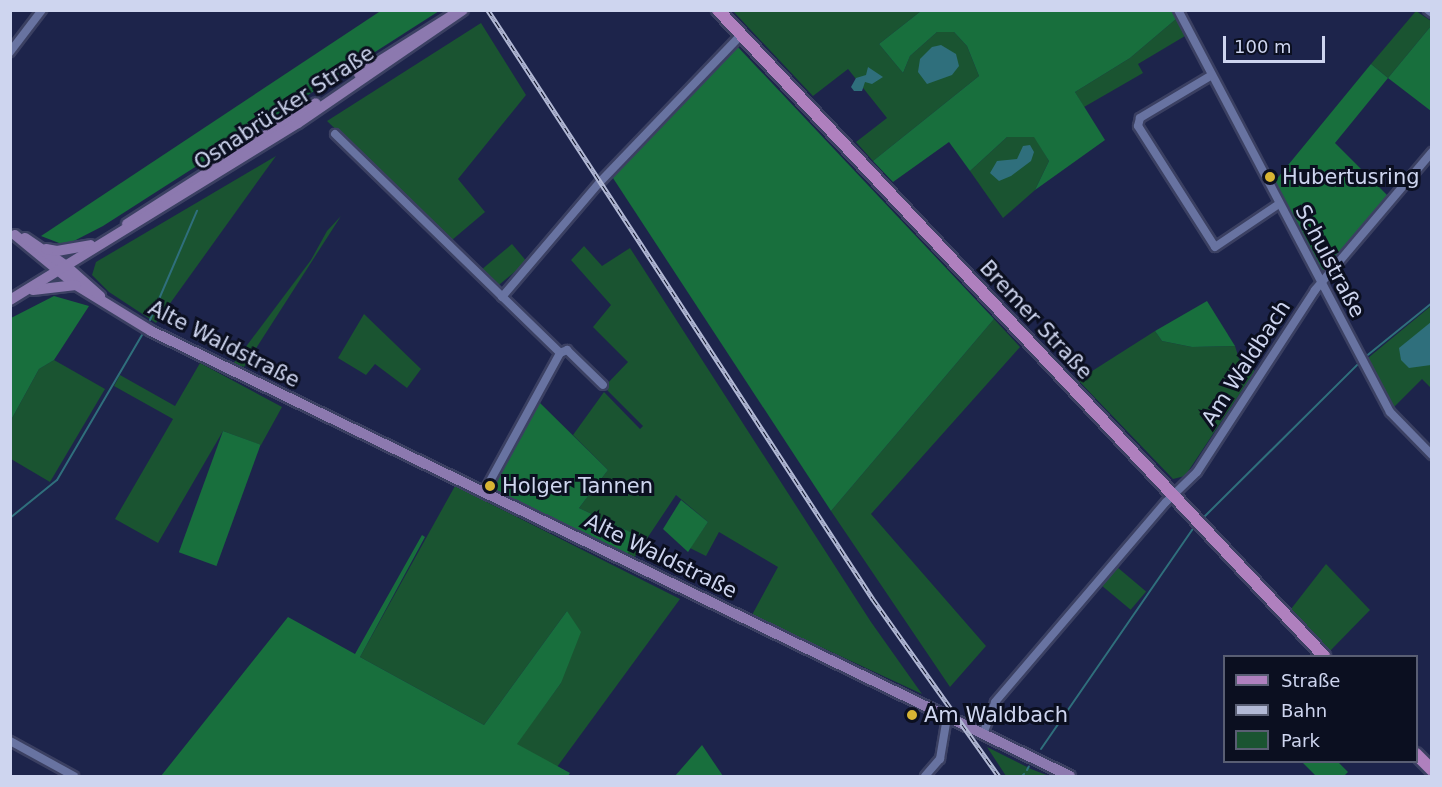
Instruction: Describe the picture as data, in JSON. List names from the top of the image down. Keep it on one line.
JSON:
{"streets":{"main road":["Bremer Straße"],"street":["Osnabrücker Straße","Schulstraße","Alte Waldstraße","Am Waldbach"]},"crossings":[["Osnabrücker Straße","Alte Waldstraße"],["Schulstraße","Am Waldbach"],["Bremer Straße","Am Waldbach"],["Alte Waldstraße","Am Waldbach"]],"places":["Hubertusring","Holger Tannen","Am Waldbach"],"legend":["Straße","Bahn","Park"],"scale_bar":"100 m"}
